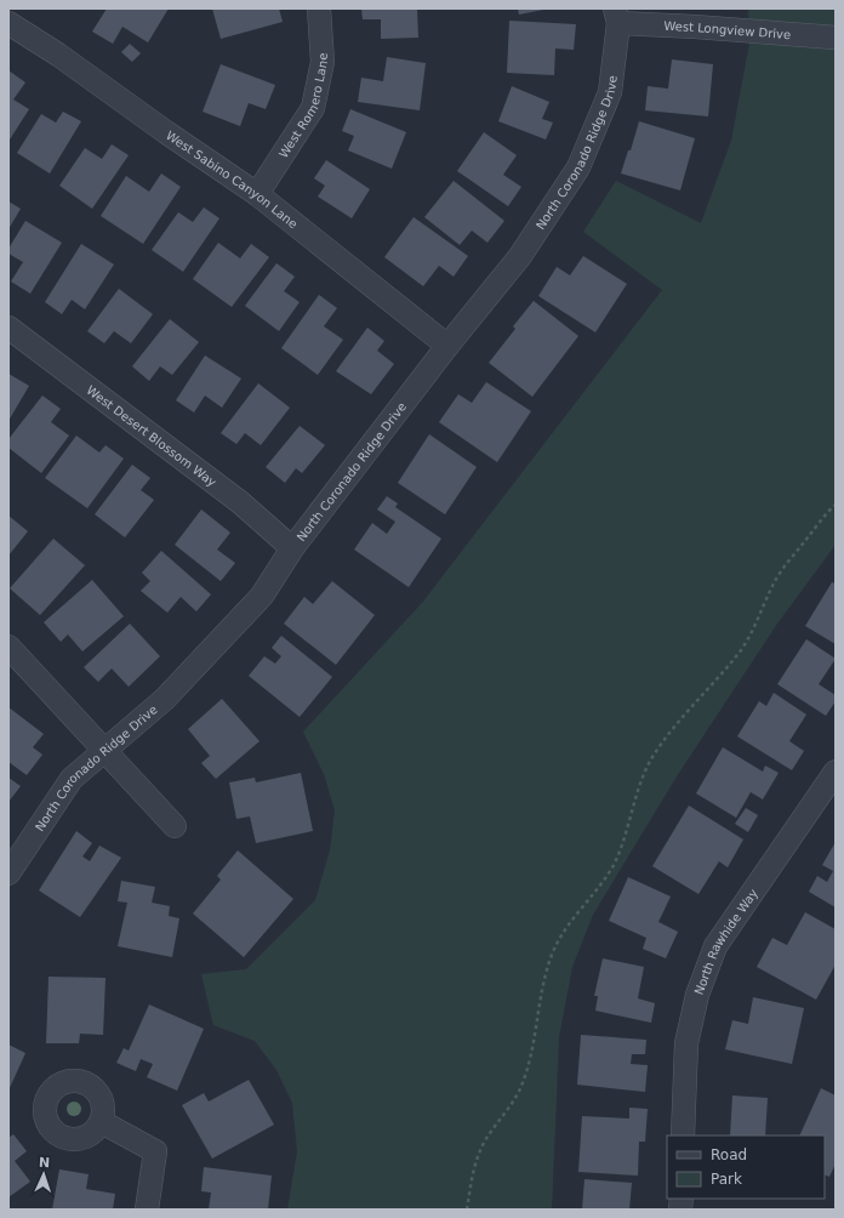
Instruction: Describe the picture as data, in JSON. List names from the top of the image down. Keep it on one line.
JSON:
{"streets":{"street":["West Longview Drive","West Romero Lane","North Coronado Ridge Drive","West Sabino Canyon Lane","West Desert Blossom Way","North Rawhide Way"]},"crossings":[["West Longview Drive","North Coronado Ridge Drive"],["West Romero Lane","West Sabino Canyon Lane"],["North Coronado Ridge Drive","West Sabino Canyon Lane"],["North Coronado Ridge Drive","West Desert Blossom Way"]],"legend":["Road","Park"],"north":"top"}
